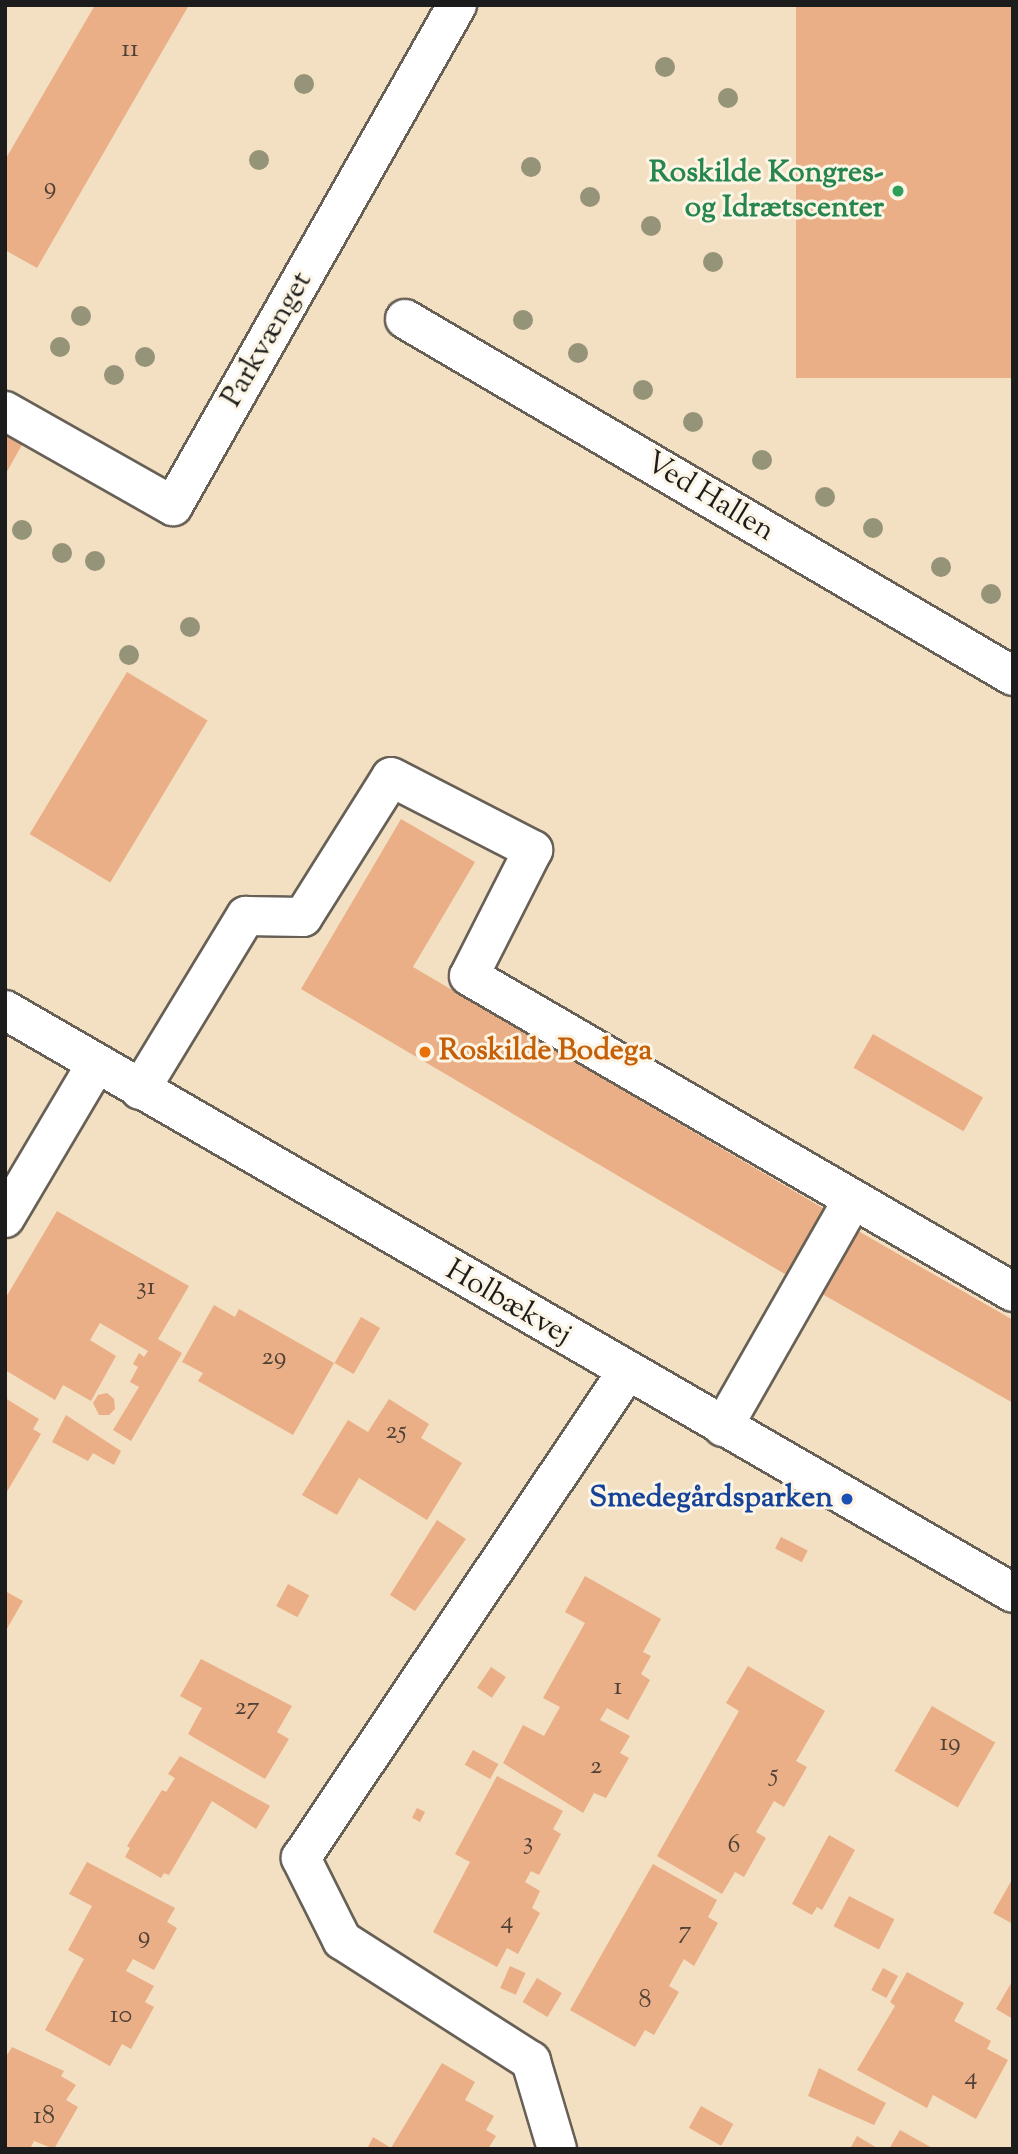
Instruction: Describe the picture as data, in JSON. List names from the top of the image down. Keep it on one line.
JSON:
{"streets":{"street":["Parkvænget","Ved Hallen","Holbækvej"]},"places":["Roskilde Kongres- og Idrætscenter","Roskilde Bodega","Smedegårdsparken"],"house_numbers":["11","9","31","29","25","1","27","19","2","5","3","6","4","7","9","8","10","4","18"]}
